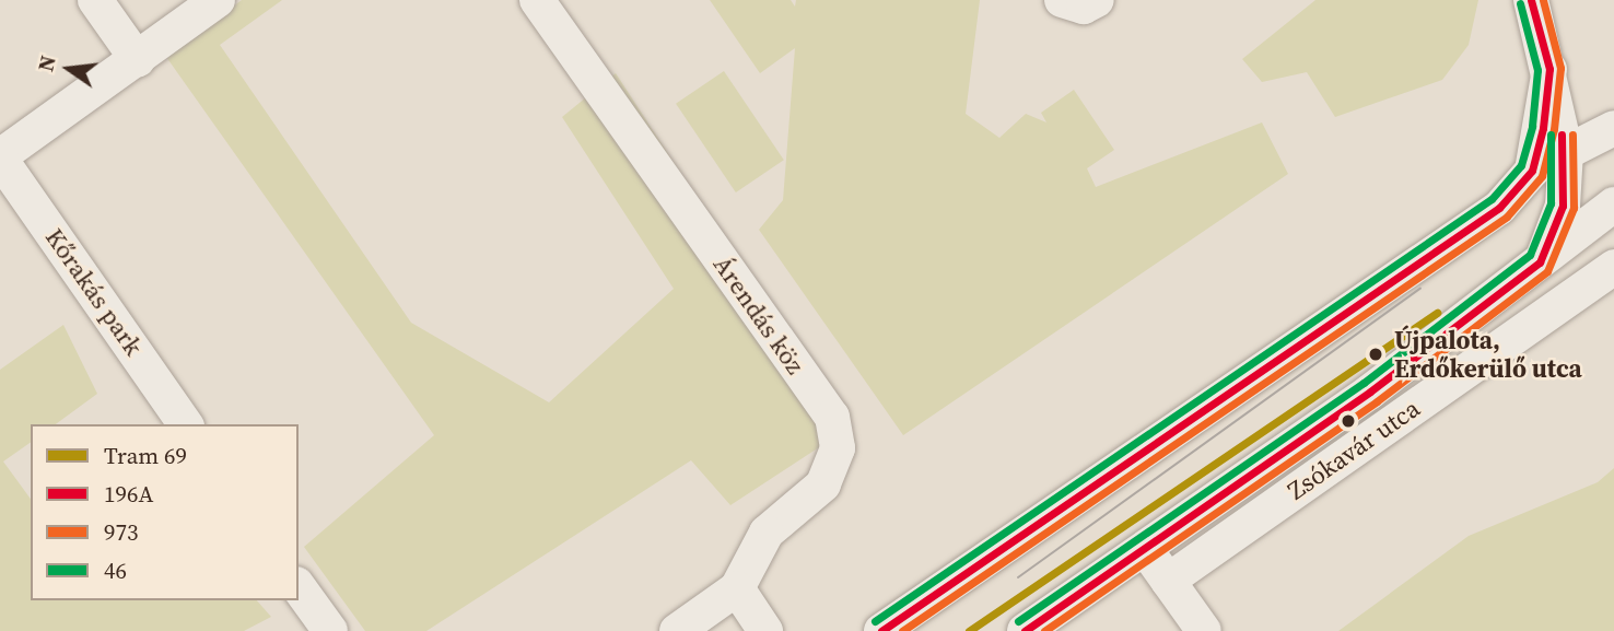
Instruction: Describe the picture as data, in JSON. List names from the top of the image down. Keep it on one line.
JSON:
{"streets":{"street":["Kőrakás park","Árendás köz","Zsókavár utca"]},"places":["Újpalota, Erdőkerülő utca"],"lines":["transit line 196A","transit line 973","transit line 46","tram line 69"],"legend":["Tram 69","196A","973","46"],"north":"left"}
